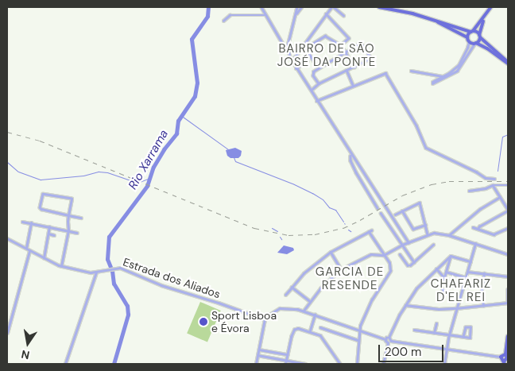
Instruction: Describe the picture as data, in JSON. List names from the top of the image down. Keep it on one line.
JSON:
{"streets":{"street":["Estrada dos Aliados"]},"districts":["BAIRRO DE SÃO JOSÉ DA PONTE","GARCIA DE RESENDE","CHAFARIZ D'EL REI"],"water":["Rio Xarrama"],"places":["Sport Lisboa e Évora"],"scale_bar":"200 m","north":"bottom"}
